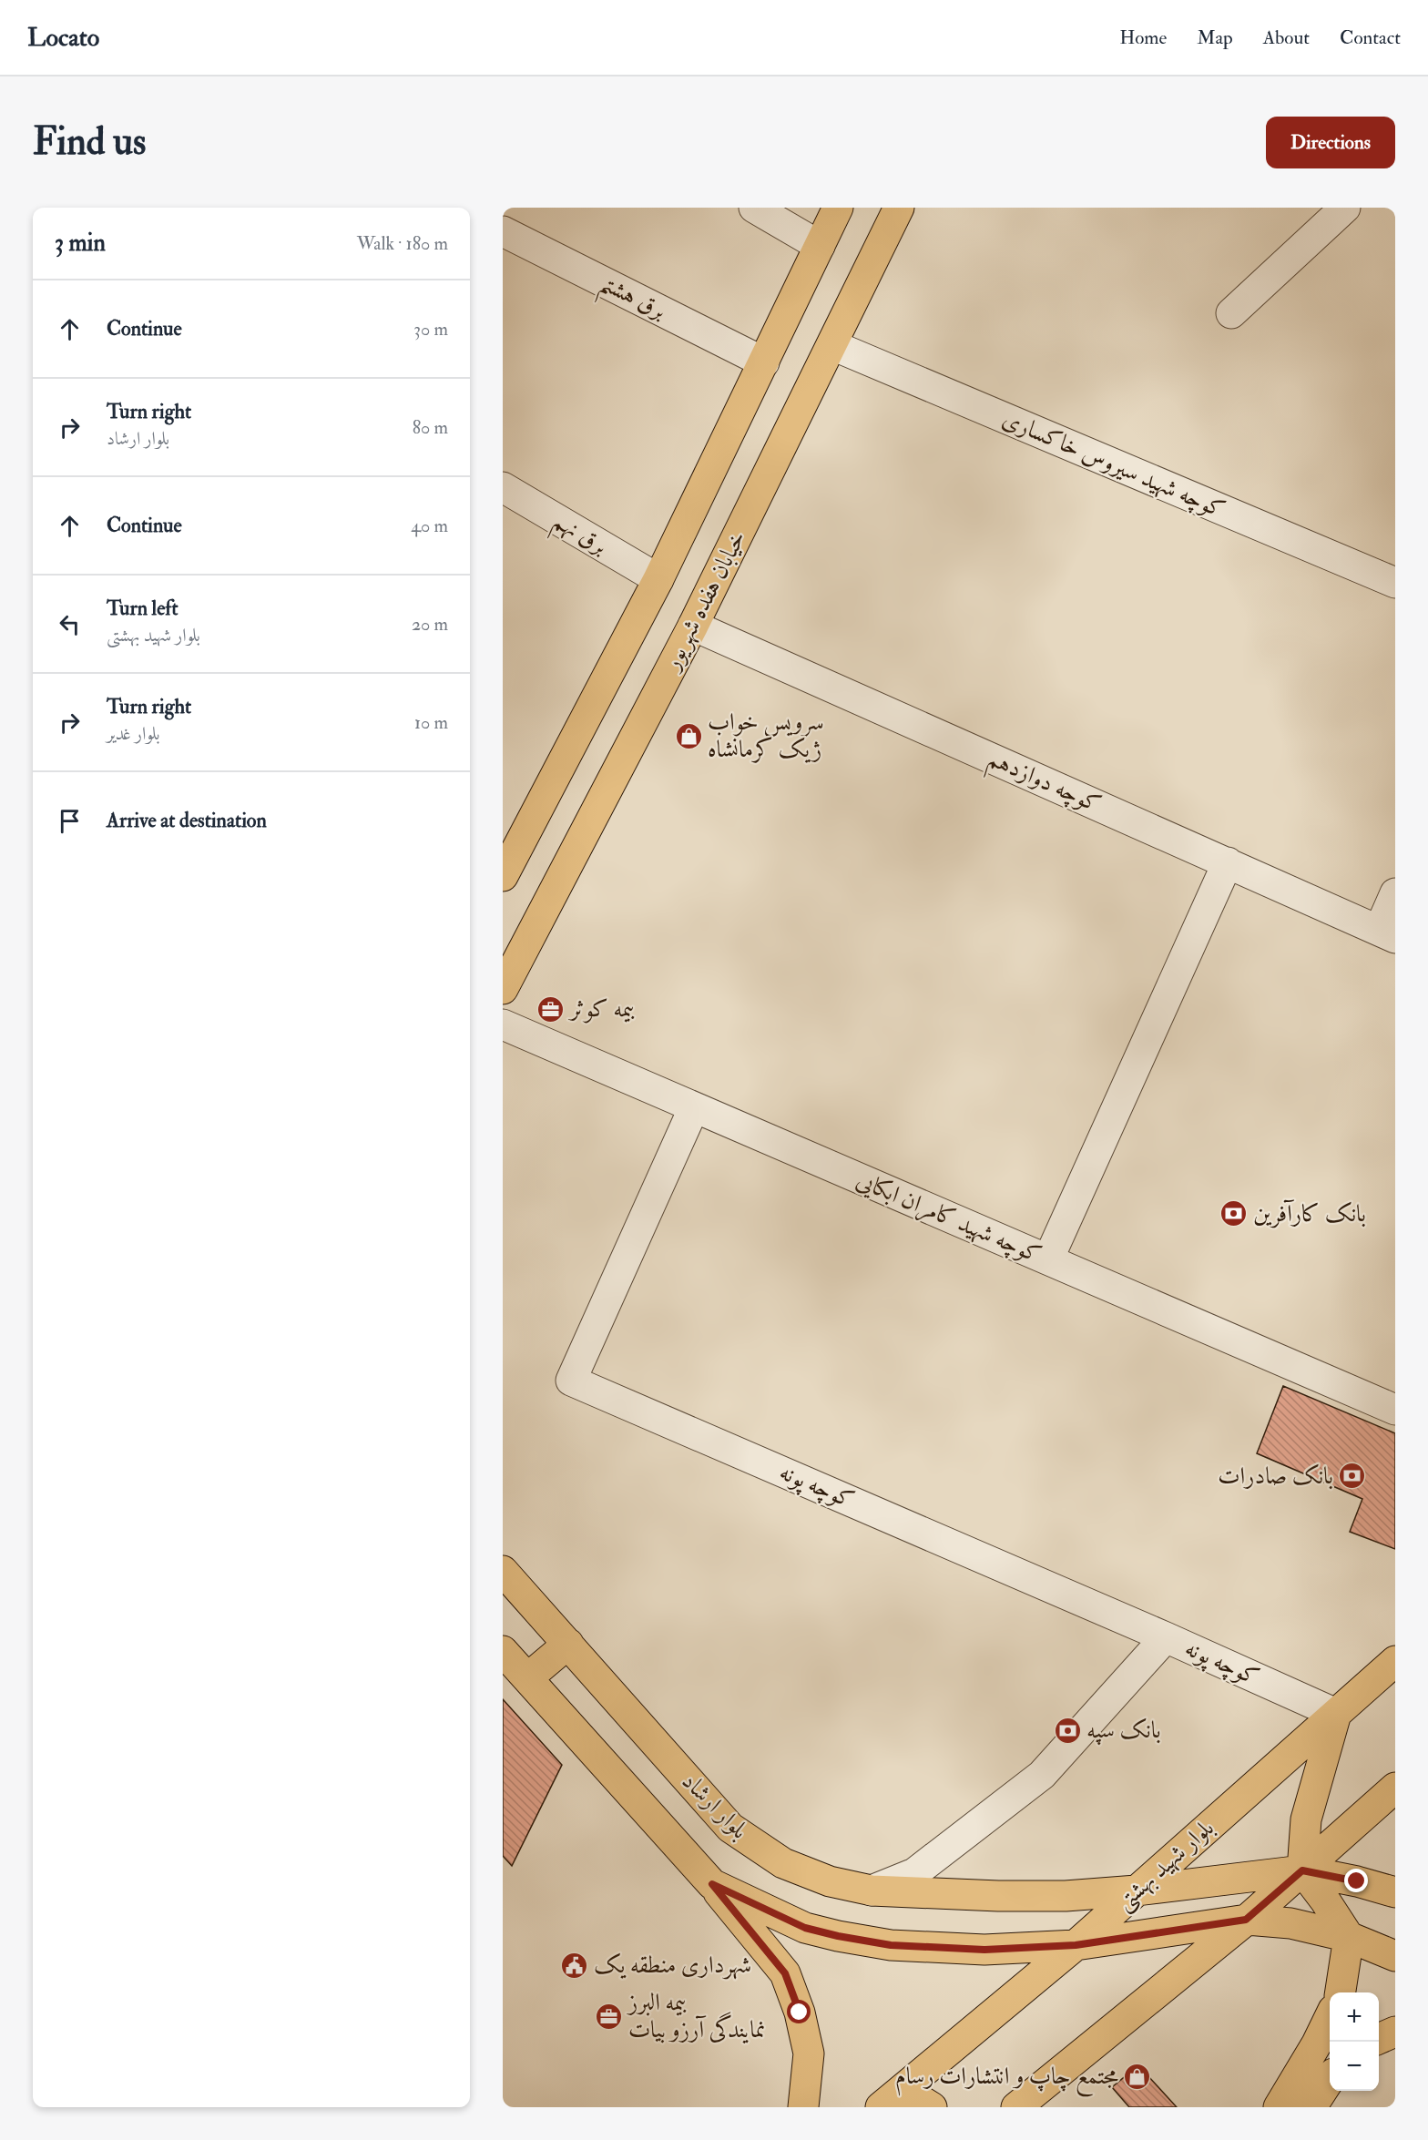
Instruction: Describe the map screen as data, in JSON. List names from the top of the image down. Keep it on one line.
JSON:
{"streets":{"main road":["خیابان هفده شهریور","بلوار ارشاد","بلوار شهید بهشتی"],"street":["برق هشتم","کوچه شهید سیروس خاکساری","برق نهم","کوچه دوازدهم","کوچه شهید کامران ابکایی","کوچه پونه"]},"crossings":[["کوچه شهید سیروس خاکساری","خیابان هفده شهریور"],["خیابان هفده شهریور","کوچه دوازدهم"],["کوچه شهید کامران ابکایی","کوچه پونه"],["کوچه پونه","بلوار شهید بهشتی"],["بلوار ارشاد","بلوار شهید بهشتی"]],"places":{"shop":["سرویس خواب ژیک کرمانشاه","مجتمع چاپ و انتشارات رسام"],"office":["بیمه کوثر","بیمه البرز نمایندگی آرزو بیات"],"bank":["بانک کارآفرین","بانک صادرات","بانک سپه"],"public building":["شهرداری منطقه یک"]},"page":{"header":"Locato","nav":["Home","Map","About","Contact"],"buttons":"Directions","title":"Find us","heading":["3 min","Walk · 180 m"],"list":[["Continue","30 m"],["Turn right","بلوار ارشاد","80 m"],["Continue","40 m"],["Turn left","بلوار شهید بهشتی","20 m"],["Turn right","بلوار غدیر","10 m"],"Arrive at destination"],"map_buttons":["+","−"]}}
